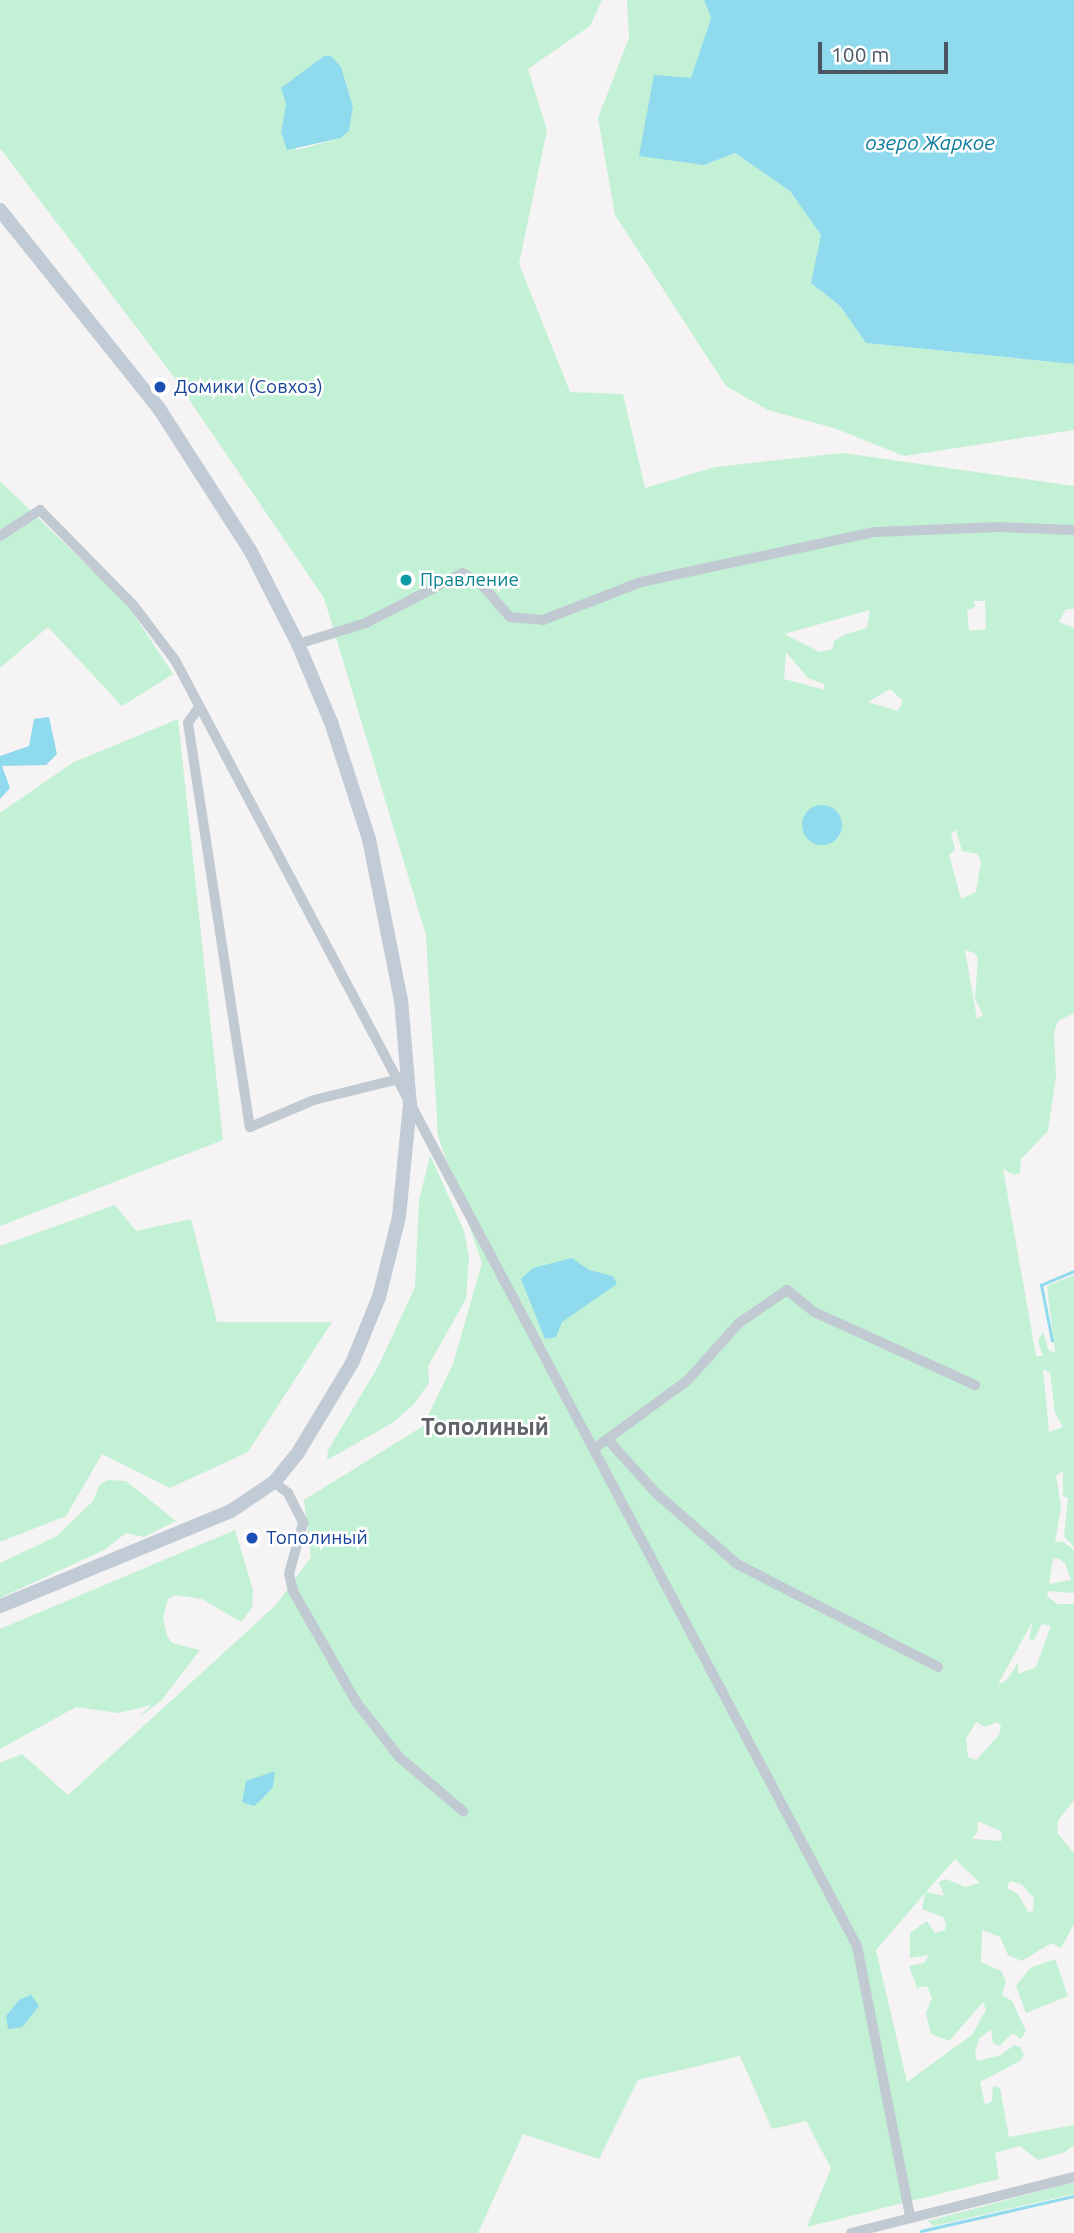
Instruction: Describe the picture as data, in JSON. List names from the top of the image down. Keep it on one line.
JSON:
{"districts":["Тополиный"],"water":["озеро Жаркое"],"places":["Домики (Совхоз)","Правление","Тополиный"],"scale_bar":"100 m"}
